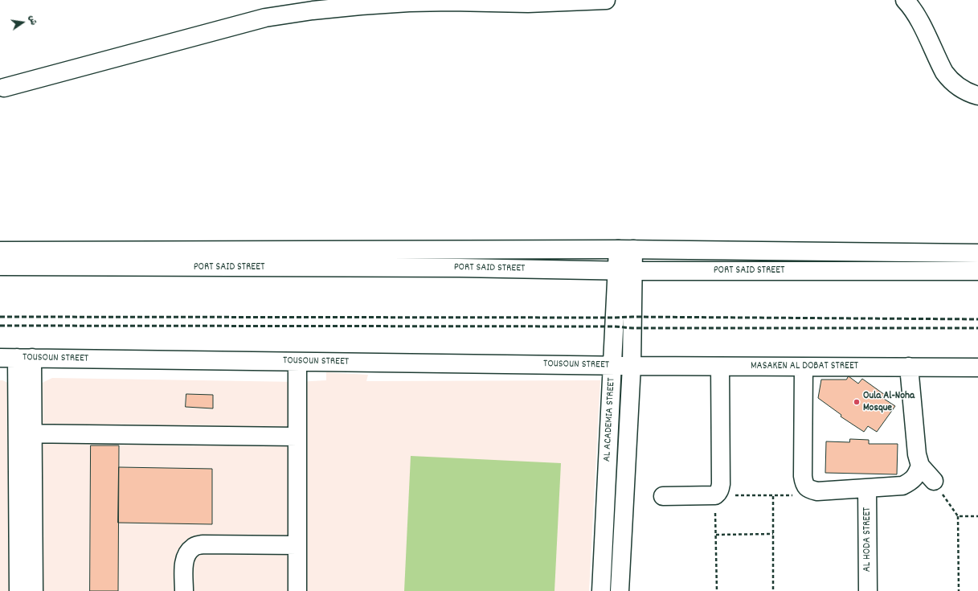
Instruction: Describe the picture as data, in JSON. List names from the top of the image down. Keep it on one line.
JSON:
{"streets":{"street":["PORT SAID STREET","TOUSOUN STREET","MASAKEN AL DOBAT STREET","AL ACADEMIA STREET","AL HODA STREET"]},"crossings":[["PORT SAID STREET","AL ACADEMIA STREET"],["TOUSOUN STREET","MASAKEN AL DOBAT STREET"],["TOUSOUN STREET","AL ACADEMIA STREET"],["MASAKEN AL DOBAT STREET","AL ACADEMIA STREET"]],"places":["Oula Al-Noha Mosque"],"north":"right"}
